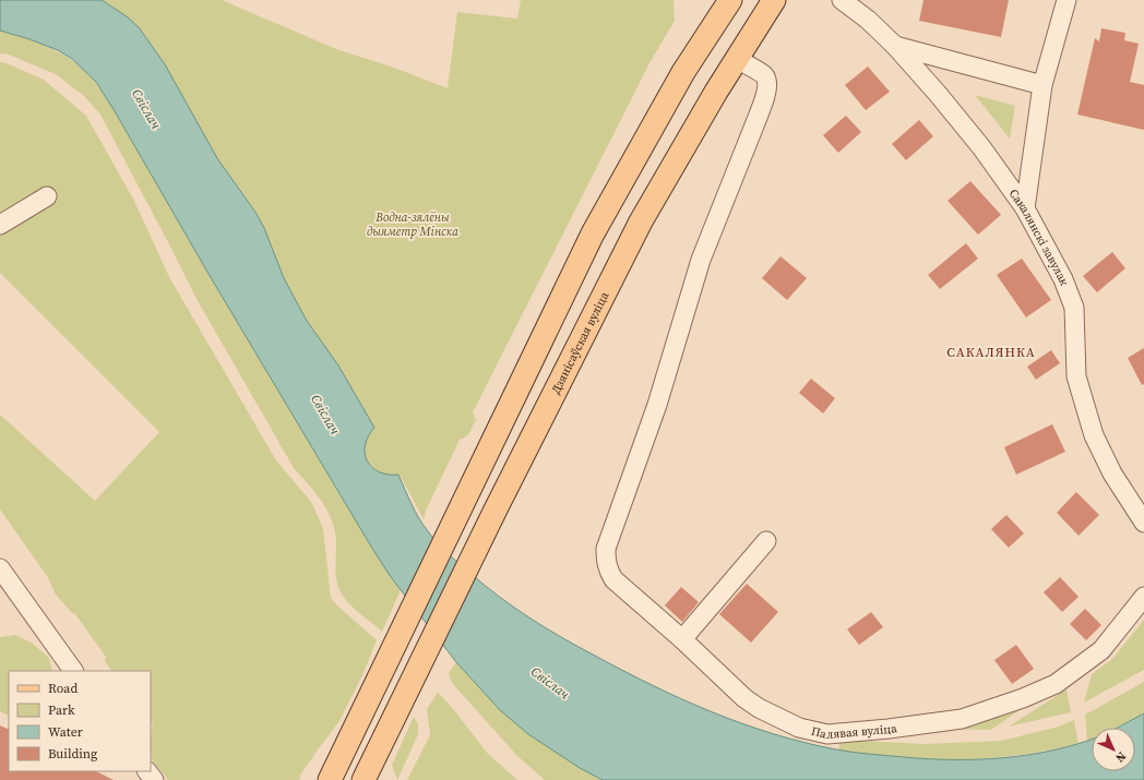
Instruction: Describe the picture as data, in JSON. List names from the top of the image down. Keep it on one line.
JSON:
{"streets":{"main road":["Дзянісаўская вуліца"],"street":["Сакалянскі завулак","Палявая вуліца"]},"crossings":[["Дзянісаўская вуліца","Палявая вуліца"]],"districts":["САКАЛЯНКА"],"water":["Свіслач"],"parks":["Водна-зялёны дыяметр Мінска"],"legend":["Road","Park","Water","Building"],"north":"bottom right"}
